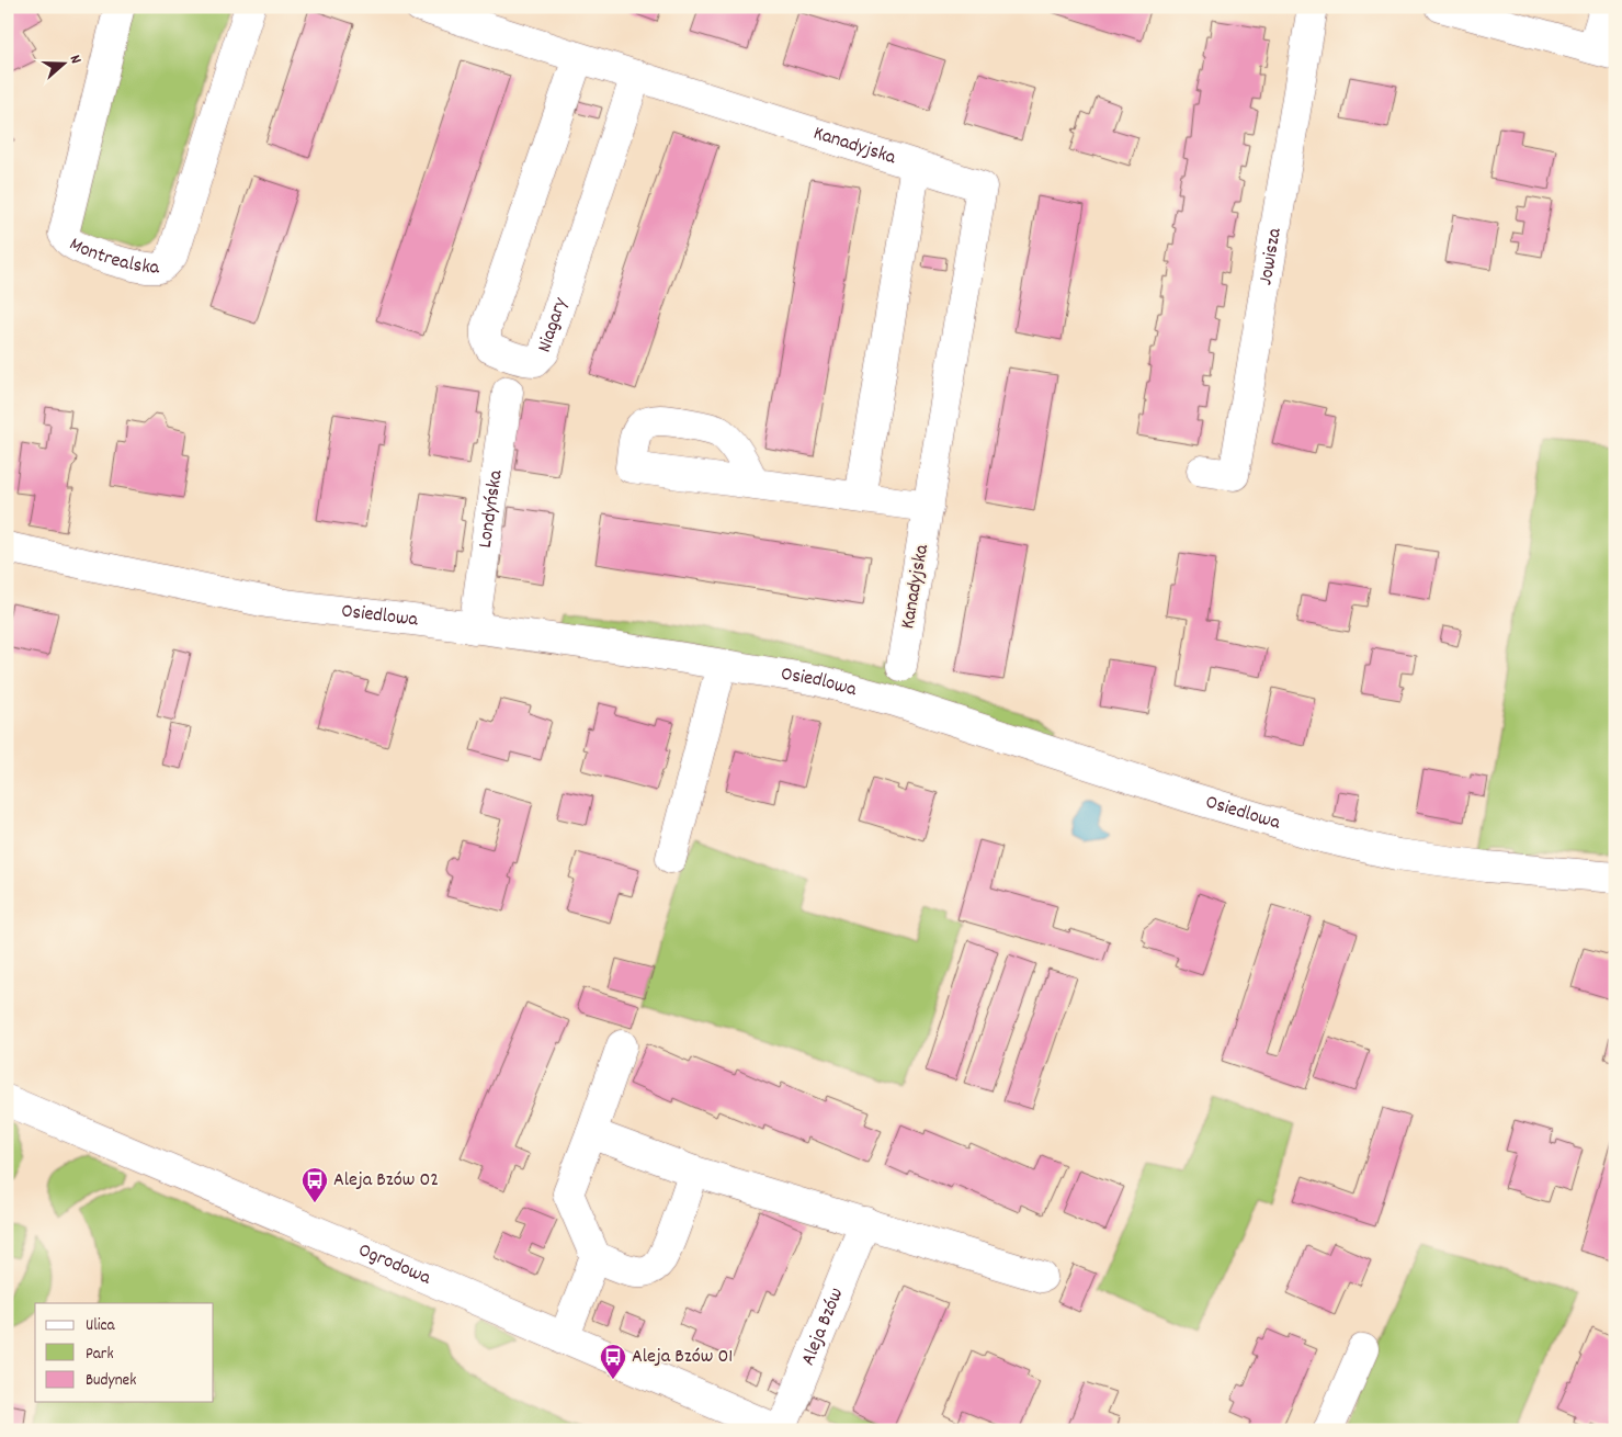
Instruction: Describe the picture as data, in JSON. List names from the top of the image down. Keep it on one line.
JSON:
{"streets":{"street":["Kanadyjska","Montrealska","Jowisza","Niagary","Londyńska","Osiedlowa","Ogrodowa","Aleja Bzów"]},"crossings":[["Kanadyjska","Niagary"],["Londyńska","Osiedlowa"],["Ogrodowa","Aleja Bzów"]],"places":{"bus stop":["Aleja Bzów 02","Aleja Bzów 01"]},"legend":["Ulica","Park","Budynek"],"north":"right"}
